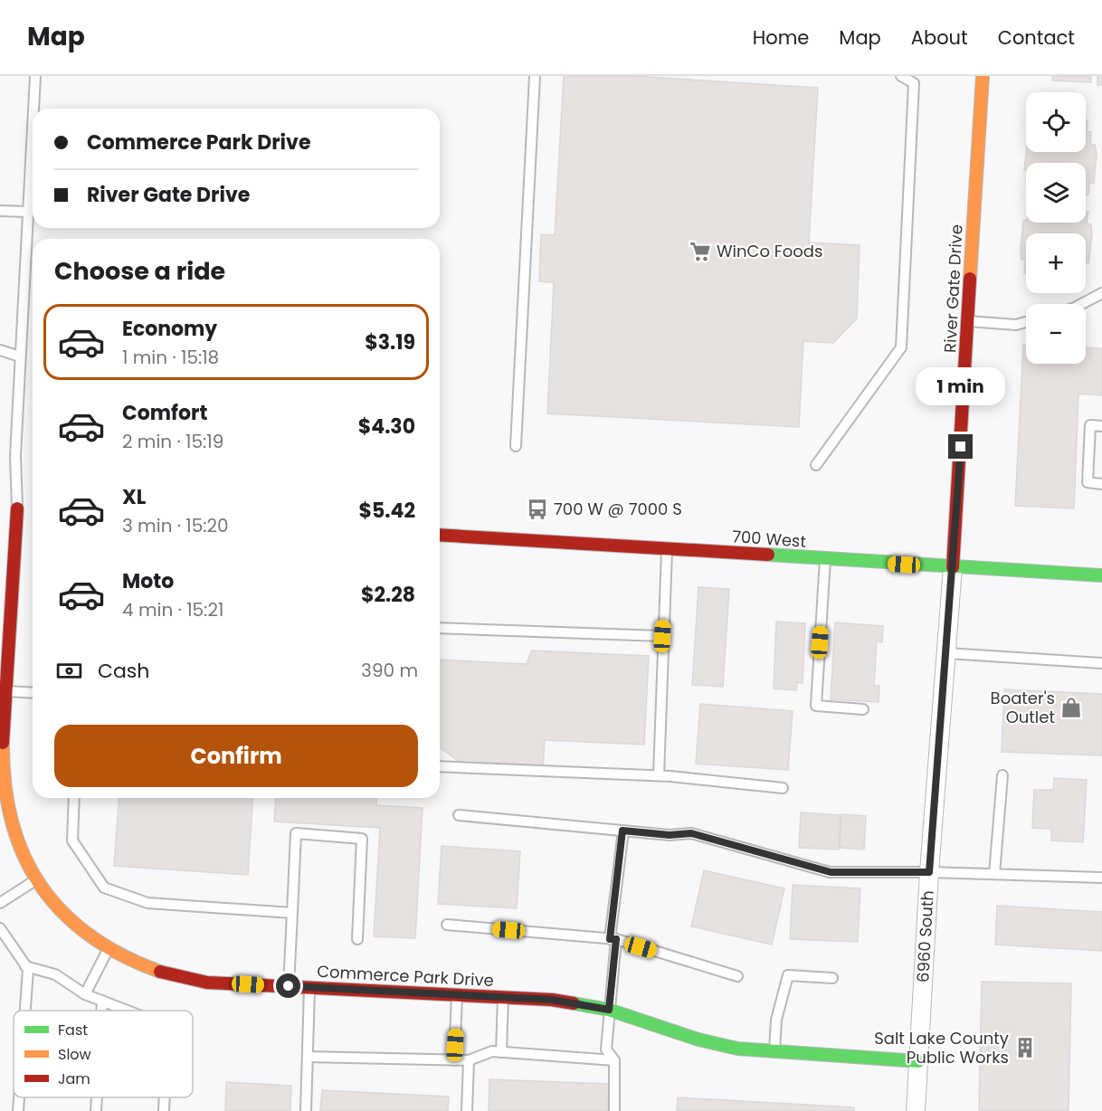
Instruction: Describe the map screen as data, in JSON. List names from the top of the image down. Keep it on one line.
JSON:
{"streets":{"street":["River Gate Drive","700 West","6960 South","Commerce Park Drive"]},"crossings":[["River Gate Drive","700 West"],["River Gate Drive","6960 South"],["700 West","6960 South"],["6960 South","Commerce Park Drive"]],"places":{"supermarket":["WinCo Foods"],"bus stop":["700 W @ 7000 S"],"shop":["Boater's Outlet"],"building":["Salt Lake County Public Works"]},"legend":["Fast","Slow","Jam"],"page":{"header":"Map","nav":["Home","Map","About","Contact"],"map_buttons":["+","−"],"banner":["Commerce Park Drive","River Gate Drive"],"heading":"Choose a ride","list":[{"name":"Economy","note":"1 min · 15:18","value":"$3.19"},{"name":"Comfort","note":"2 min · 15:19","value":"$4.30"},{"name":"XL","note":"3 min · 15:20","value":"$5.42"},{"name":"Moto","note":"4 min · 15:21","value":"$2.28"}],"bubble":"1 min","pay":["Cash","390 m"],"buttons":"Confirm"}}
